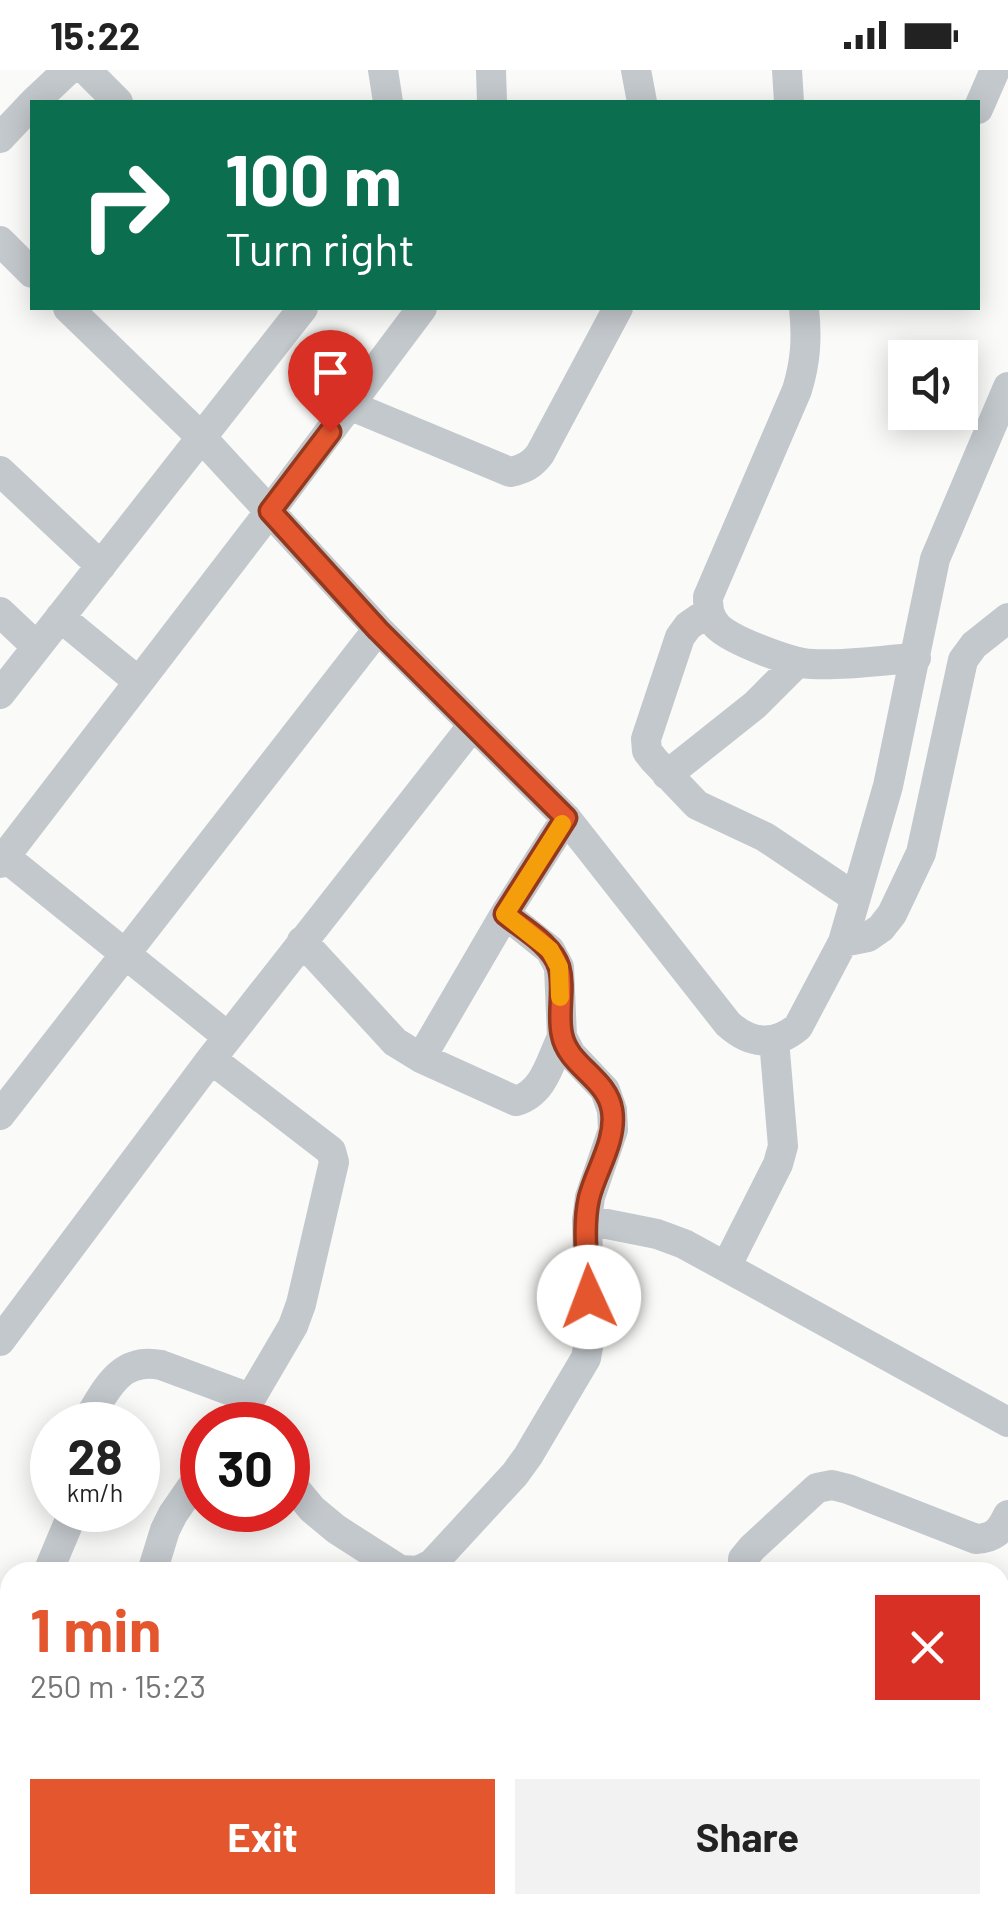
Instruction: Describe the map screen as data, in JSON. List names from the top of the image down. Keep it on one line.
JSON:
{"page":{"status":"15:22","turn":["100 m","Turn right"],"speed":"28 km/h","limit":"30","heading":["1 min","250 m · 15:23"],"buttons":["Exit","Share"]}}
